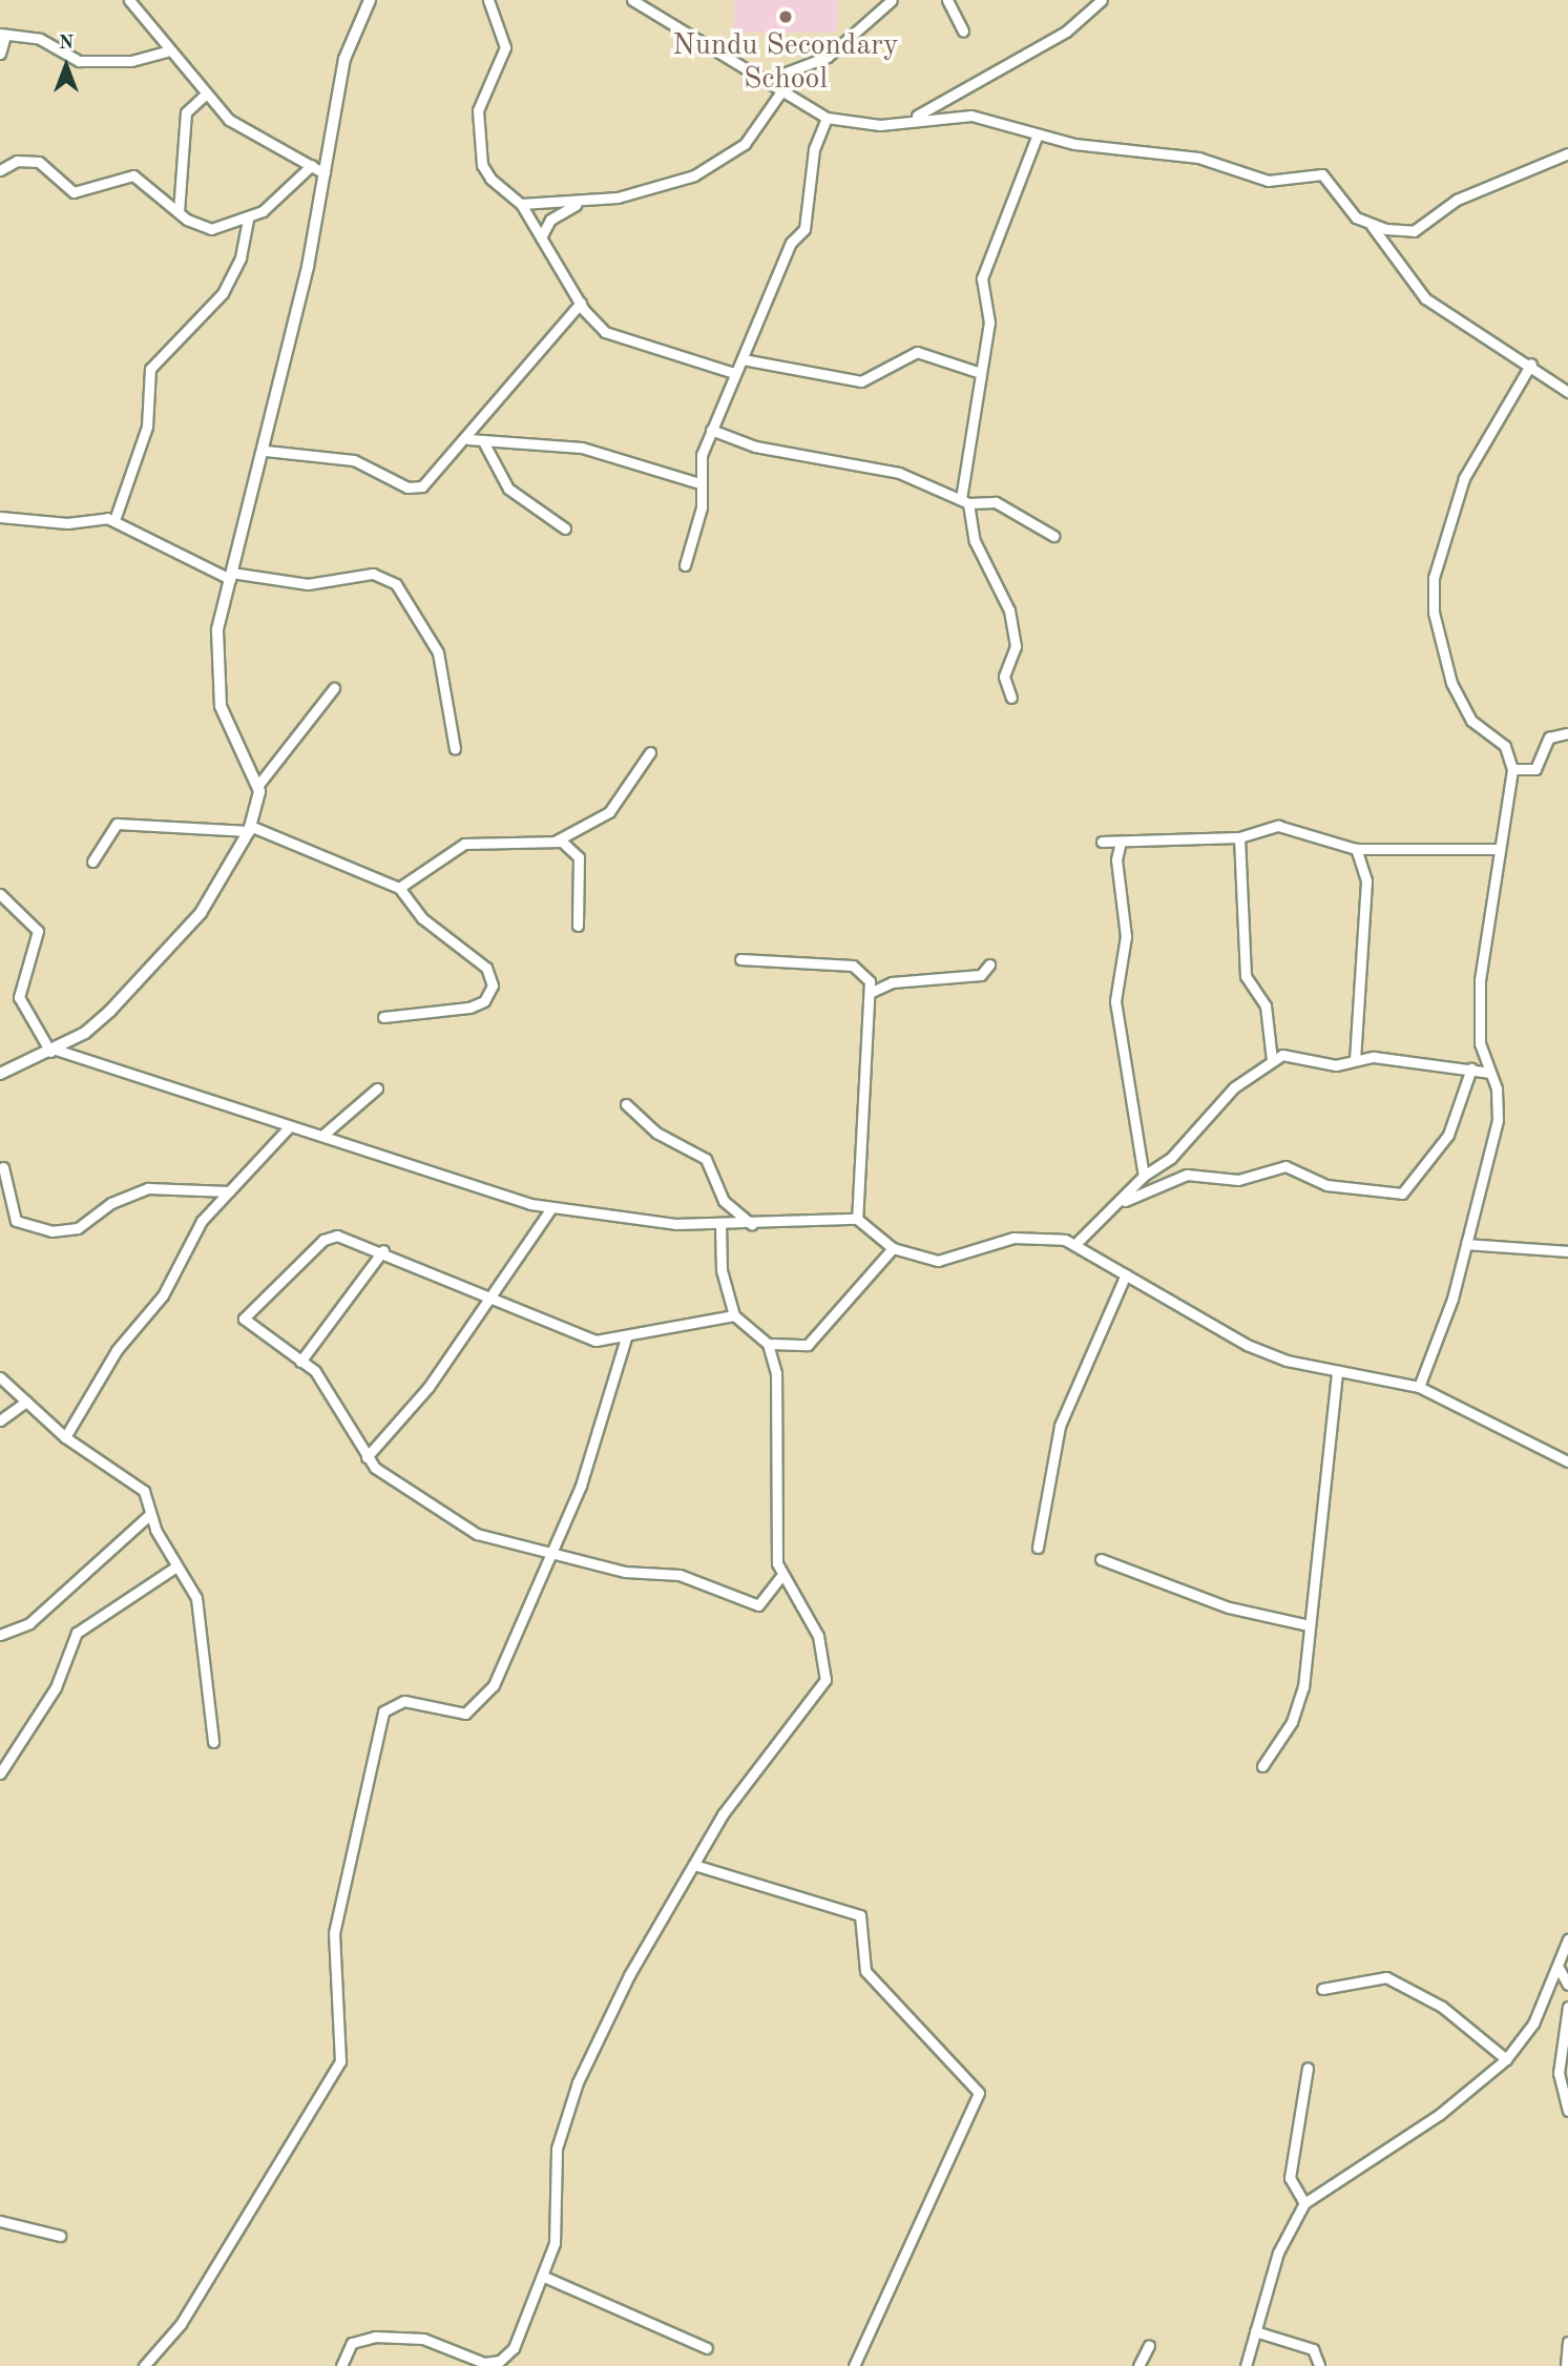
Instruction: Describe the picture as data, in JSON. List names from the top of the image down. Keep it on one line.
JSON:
{"places":["Nundu Secondary School"],"north":"top"}
